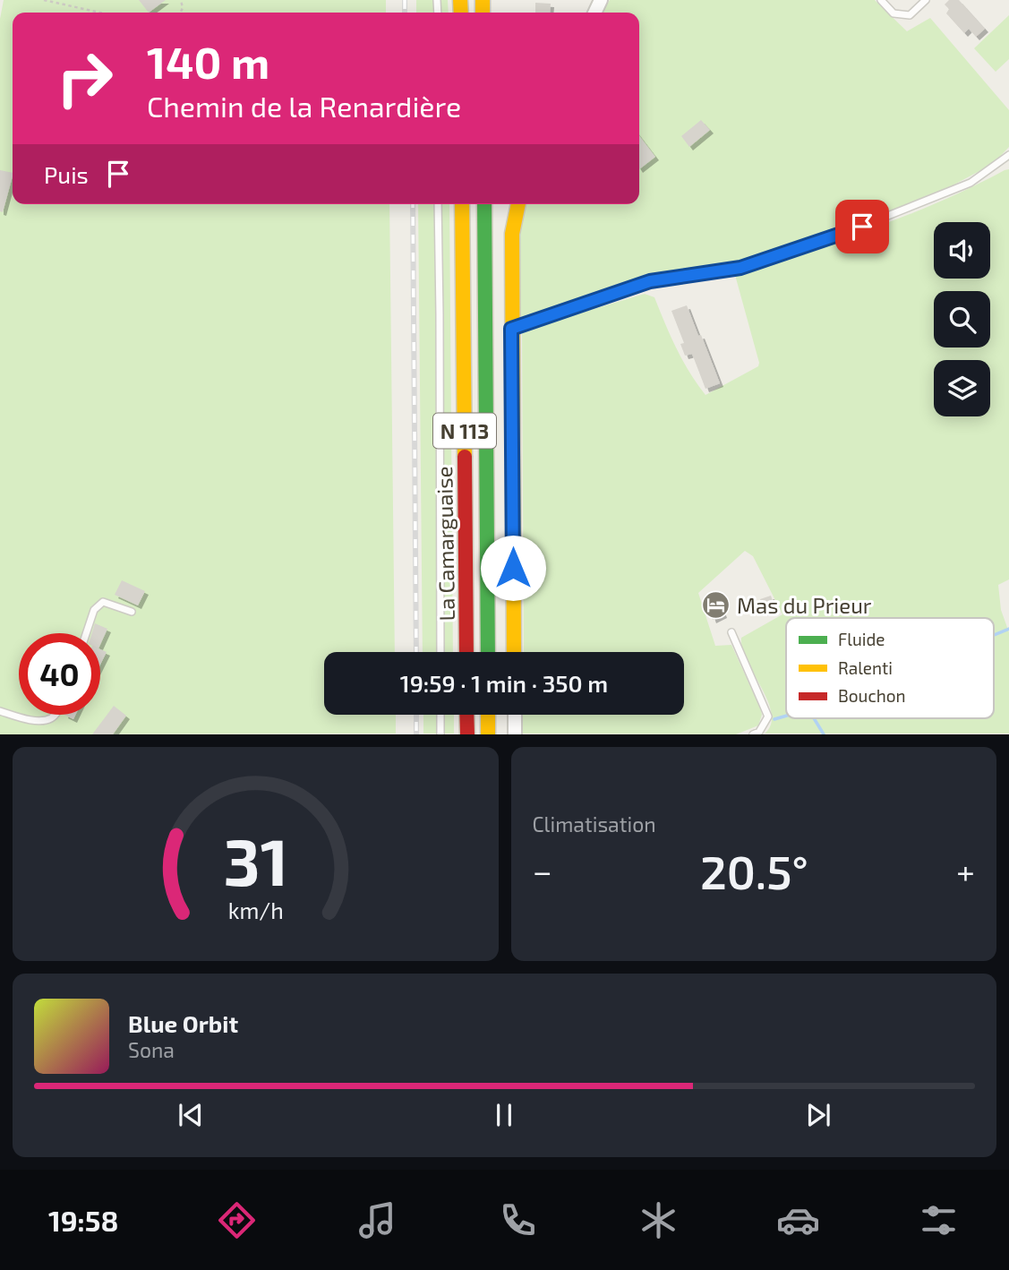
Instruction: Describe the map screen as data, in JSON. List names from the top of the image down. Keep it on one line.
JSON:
{"streets":{"main road":["N 113","La Camarguaise"]},"places":{"hotel":["Mas du Prieur"]},"legend":["Fluide","Ralenti","Bouchon"],"page":{"turn":["140 m","Chemin de la Renardière"],"then":"Puis","limit":"40","trip":"19:59 · 1 min · 350 m","tile":"Climatisation","heat":["−","20.5°","+"],"song":["Blue Orbit","Sona"],"tabs":"19:58","gauge":["31","km/h"]}}
